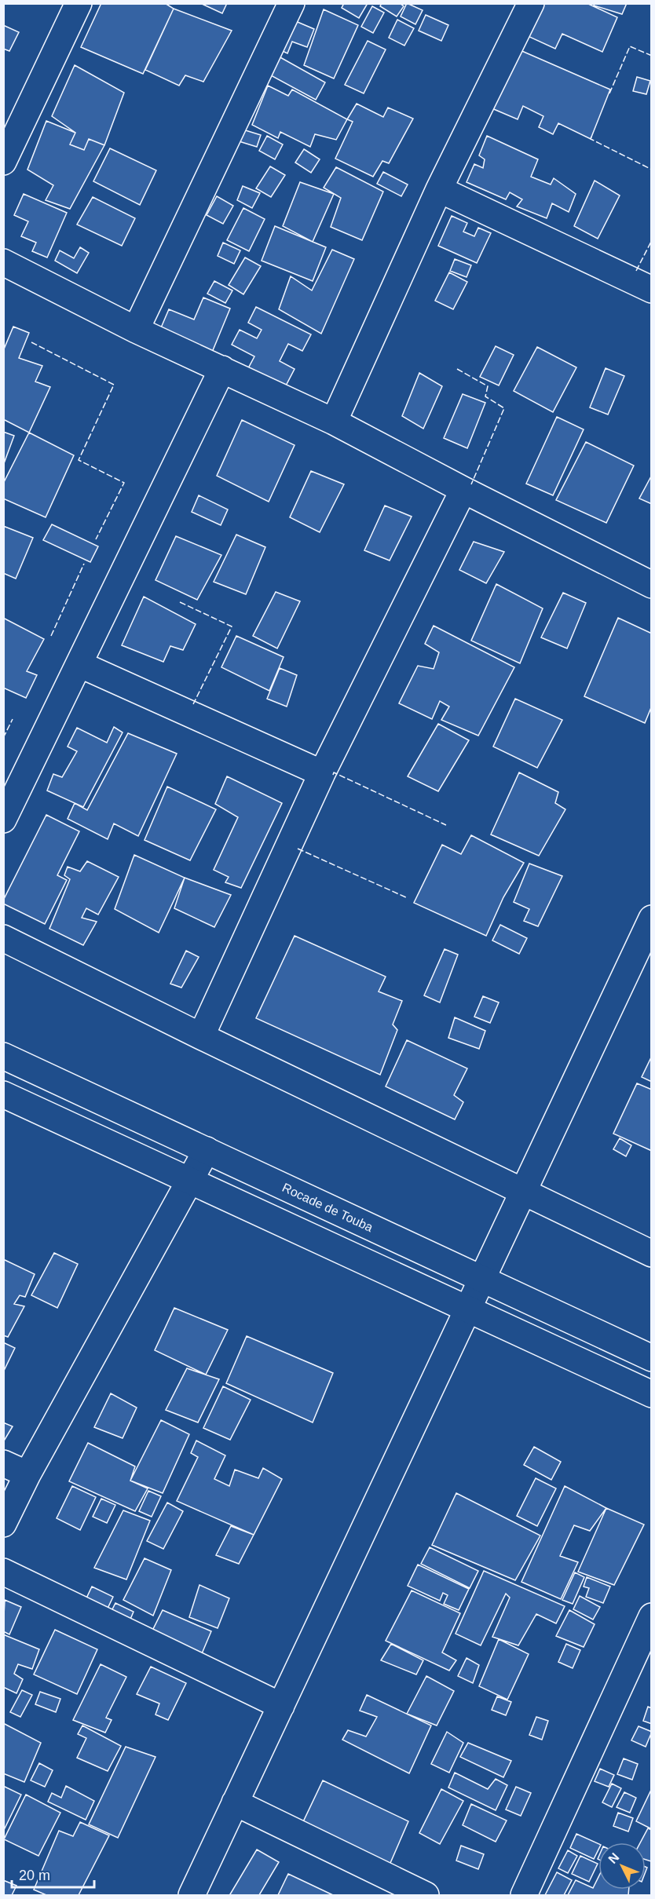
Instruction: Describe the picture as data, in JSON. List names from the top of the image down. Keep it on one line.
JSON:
{"streets":{"street":["Rocade de Touba"]},"scale_bar":"20 m","north":"top left"}
